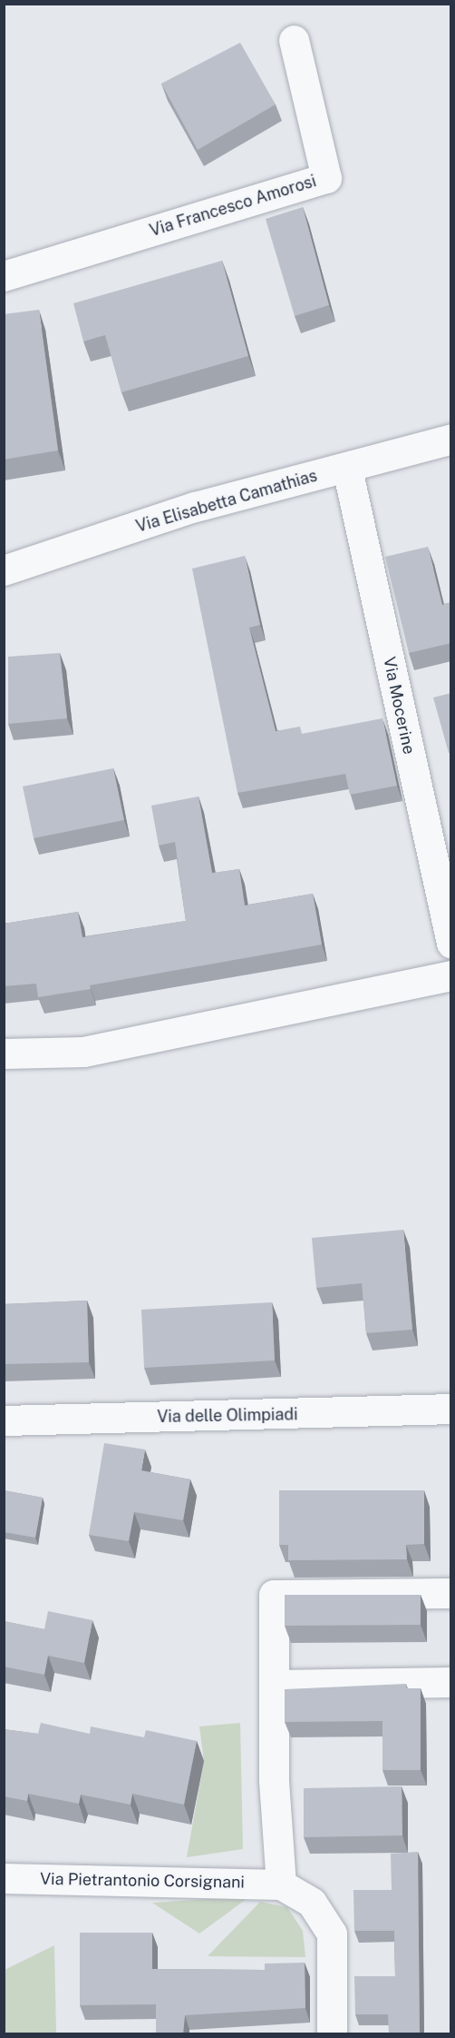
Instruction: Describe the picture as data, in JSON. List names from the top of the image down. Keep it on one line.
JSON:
{"streets":{"street":["Via Francesco Amorosi","Via Elisabetta Camathias","Via Mocerine","Via delle Olimpiadi","Via Pietrantonio Corsignani"]},"crossings":[["Via Elisabetta Camathias","Via Mocerine"]]}
